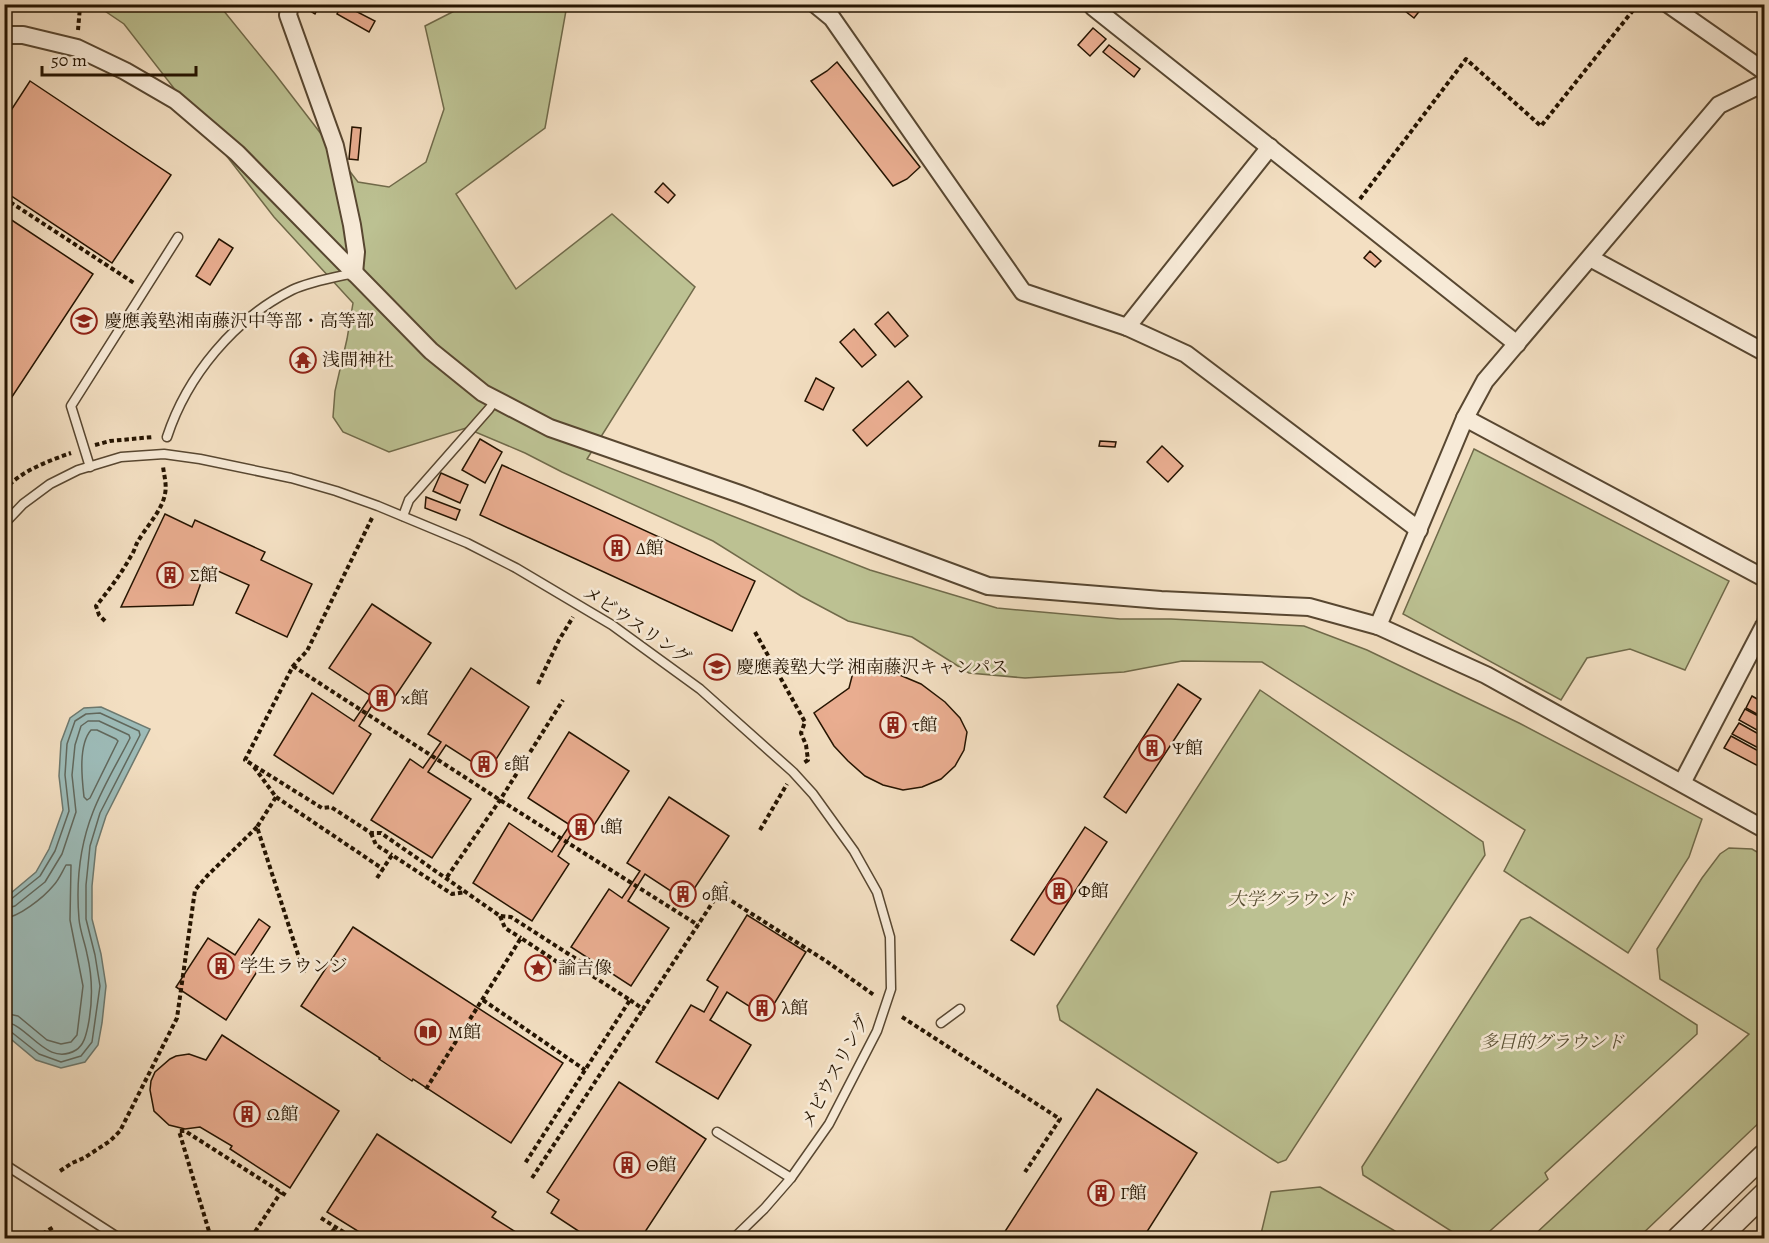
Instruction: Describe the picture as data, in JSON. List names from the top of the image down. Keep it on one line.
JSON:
{"streets":{"lane":["メビウスリング"]},"parks":["大学グラウンド","多目的グラウンド"],"places":{"school or university":["慶應義塾湘南藤沢中等部・高等部","慶應義塾大学 湘南藤沢キャンパス"],"temple":["浅間神社"],"building":["Δ館","Σ館","κ館","τ館","Ψ館","ε館","ι館","Φ館","ο館","学生ラウンジ","λ館","Ω館","Θ館","Γ館"],"place":["諭吉像"],"library":["Μ館"]},"scale_bar":"50 m"}
